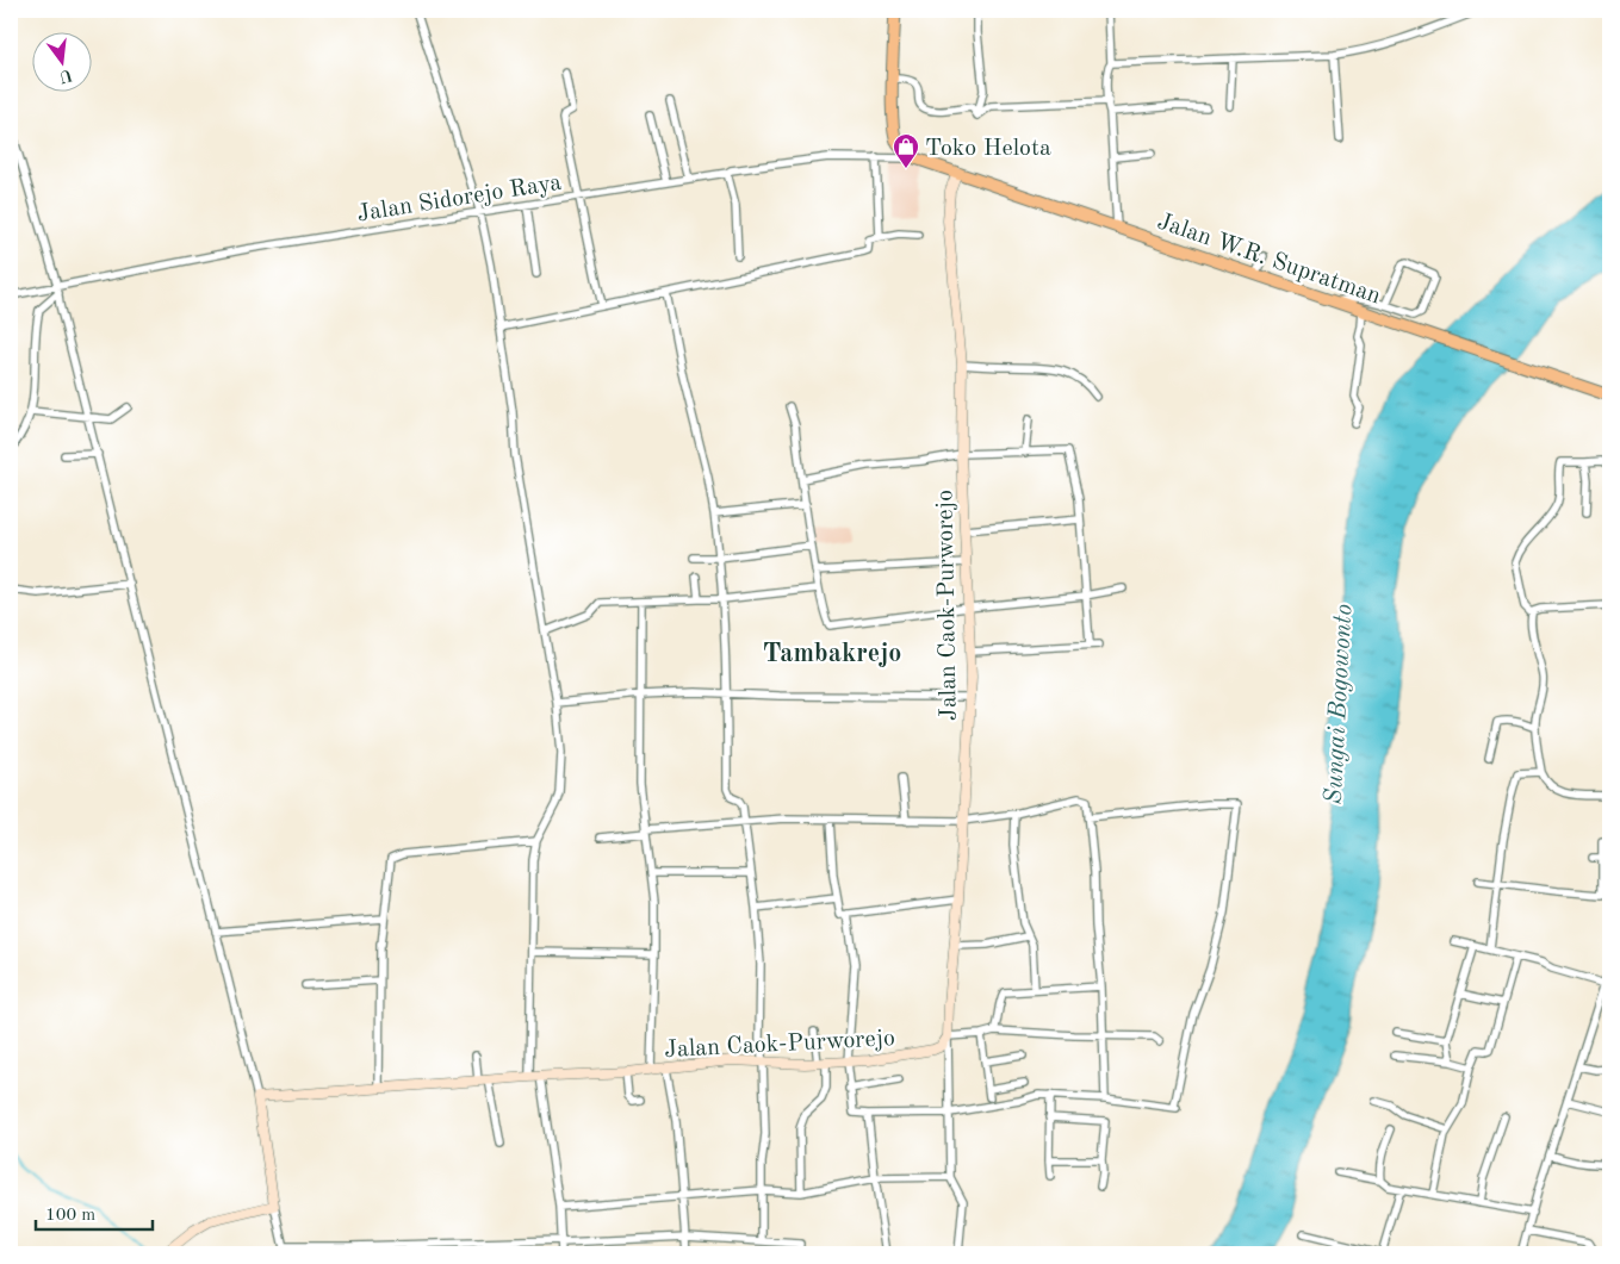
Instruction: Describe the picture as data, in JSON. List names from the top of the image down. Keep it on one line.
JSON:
{"streets":{"main road":["Jalan W.R. Supratman"],"street":["Jalan Sidorejo Raya","Jalan Caok-Purworejo"]},"crossings":[["Jalan Sidorejo Raya","Jalan W.R. Supratman"],["Jalan W.R. Supratman","Jalan Caok-Purworejo"]],"districts":["Tambakrejo"],"water":["Sungai Bogowonto"],"places":{"shop":["Toko Helota"]},"scale_bar":"100 m","north":"bottom"}
